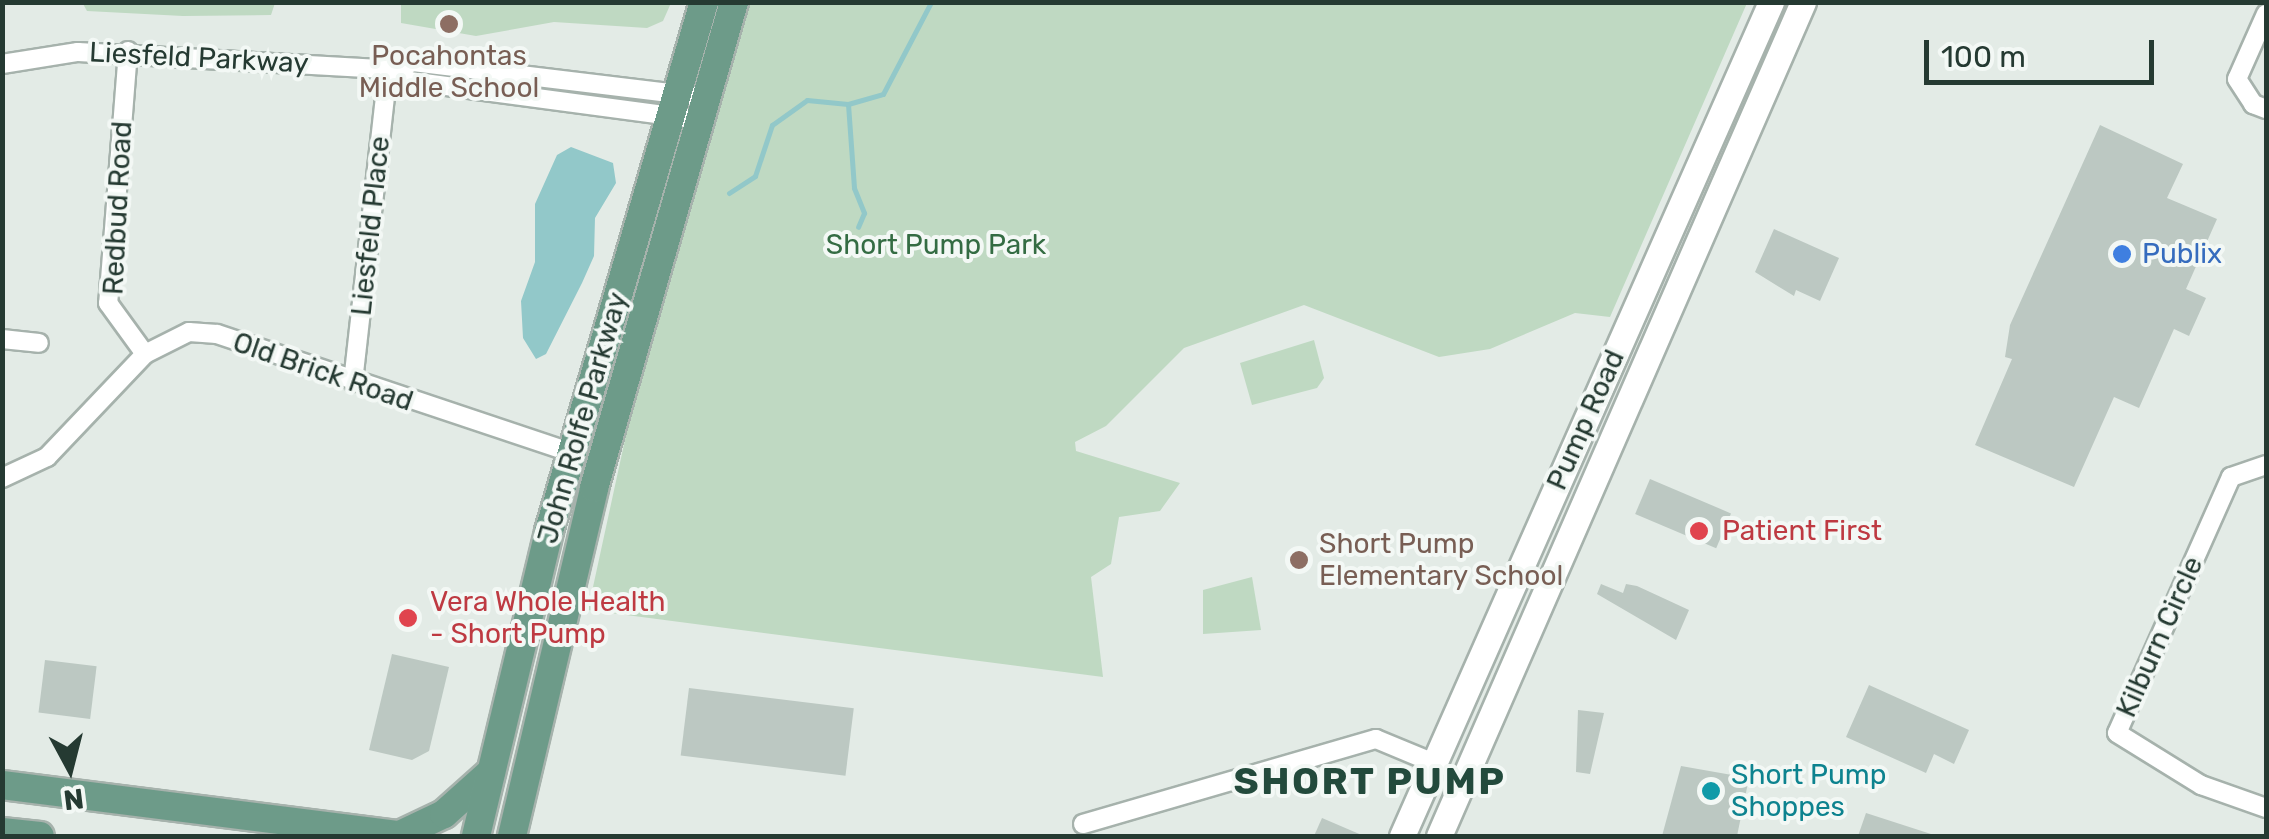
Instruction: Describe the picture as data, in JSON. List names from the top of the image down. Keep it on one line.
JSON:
{"streets":{"main road":["John Rolfe Parkway","Pump Road"],"street":["Liesfeld Parkway","Redbud Road","Liesfeld Place","Old Brick Road","Kilburn Circle"]},"crossings":[["Liesfeld Parkway","Redbud Road"],["Liesfeld Parkway","Liesfeld Place"],["Liesfeld Parkway","John Rolfe Parkway"],["Redbud Road","Old Brick Road"],["Liesfeld Place","Old Brick Road"],["Old Brick Road","John Rolfe Parkway"]],"districts":["SHORT PUMP"],"parks":["Short Pump Park"],"places":["Pocahontas Middle School","Publix","Patient First","Short Pump Elementary School","Vera Whole Health - Short Pump","Short Pump Shoppes"],"scale_bar":"100 m","north":"bottom"}
